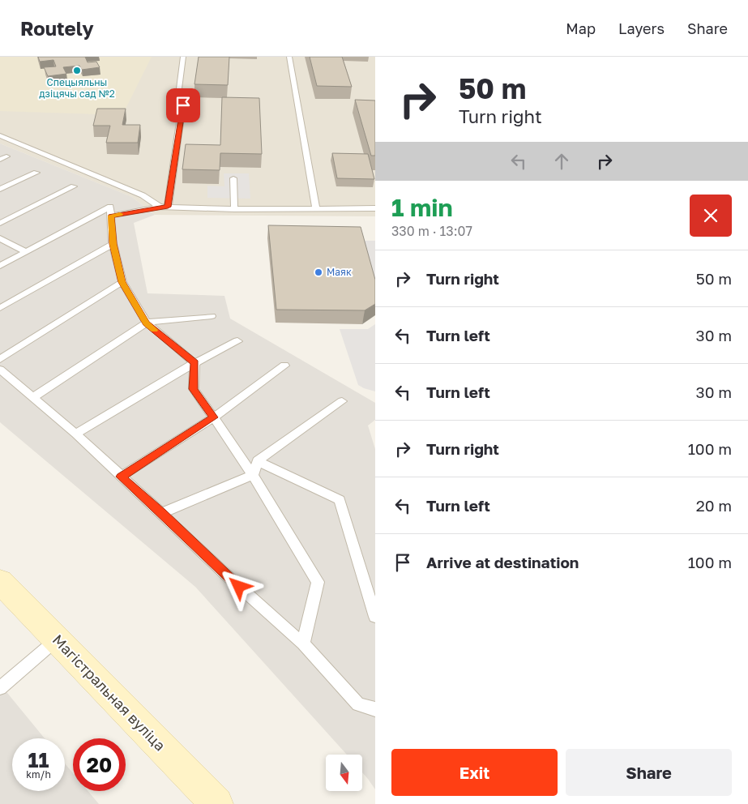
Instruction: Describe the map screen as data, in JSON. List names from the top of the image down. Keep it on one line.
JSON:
{"streets":{"main road":["Магістральная вуліца"]},"places":["Спецыяльны дзіцячы сад №2","Маяк"],"north":"bottom","page":{"header":"Routely","nav":["Map","Layers","Share"],"turn":["50 m","Turn right"],"heading":["1 min","330 m · 13:07"],"list":[{"name":"Turn right","value":"50 m"},{"name":"Turn left","value":"30 m"},{"name":"Turn left","value":"30 m"},{"name":"Turn right","value":"100 m"},{"name":"Turn left","value":"20 m"},{"name":"Arrive at destination","value":"100 m"}],"speed":"11 km/h","limit":"20","buttons":["Exit","Share"]}}
